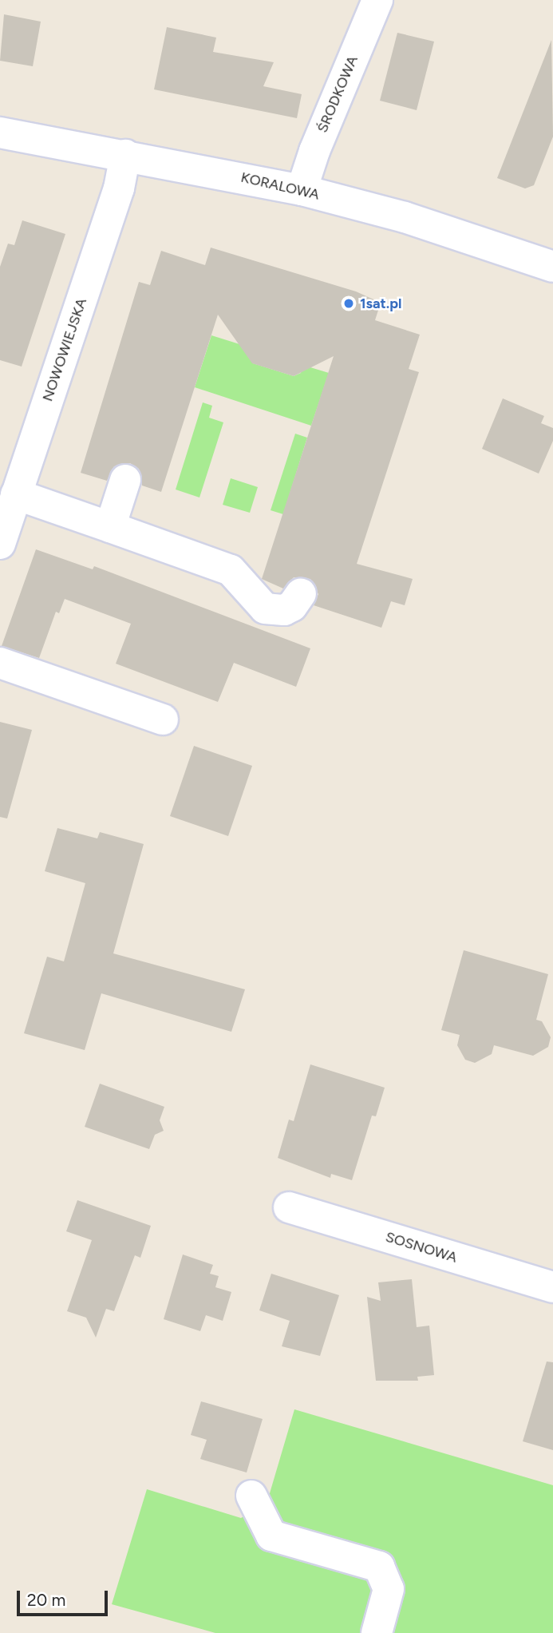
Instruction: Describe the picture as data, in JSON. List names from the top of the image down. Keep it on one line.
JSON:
{"streets":{"street":["ŚRODKOWA","KORALOWA","NOWOWIEJSKA","SOSNOWA"]},"crossings":[["ŚRODKOWA","KORALOWA"],["KORALOWA","NOWOWIEJSKA"]],"places":["1sat.pl"],"scale_bar":"20 m"}
